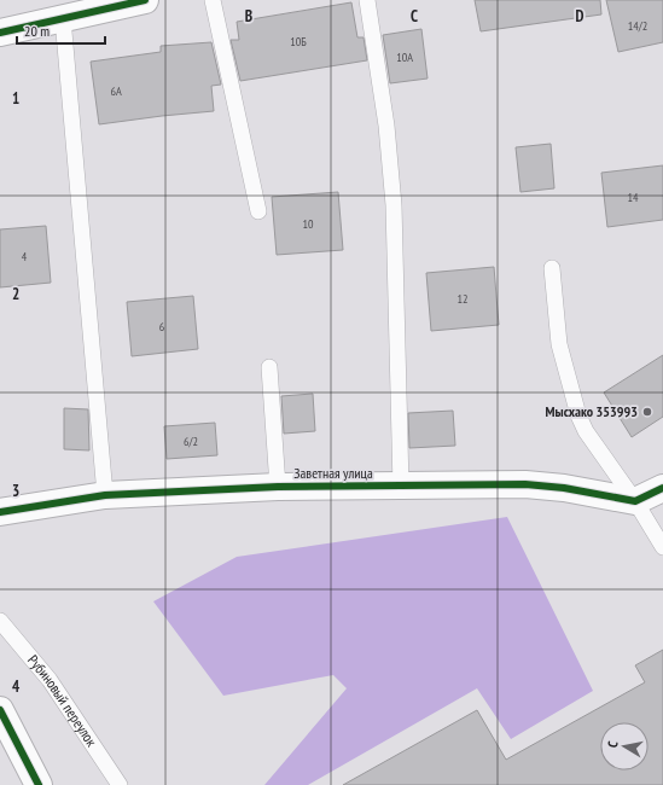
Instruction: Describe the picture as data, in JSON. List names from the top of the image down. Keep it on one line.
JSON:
{"streets":{"street":["Заветная улица"],"lane":["Рубиновый переулок"]},"places":["Мысхако 353993"],"house_numbers":["14/2","10Б","10А","6А","14","10","4","12","6","6/2"],"scale_bar":"20 m","north":"left","grid":{"columns":["B","C","D"],"rows":["1","2","3","4"]}}
